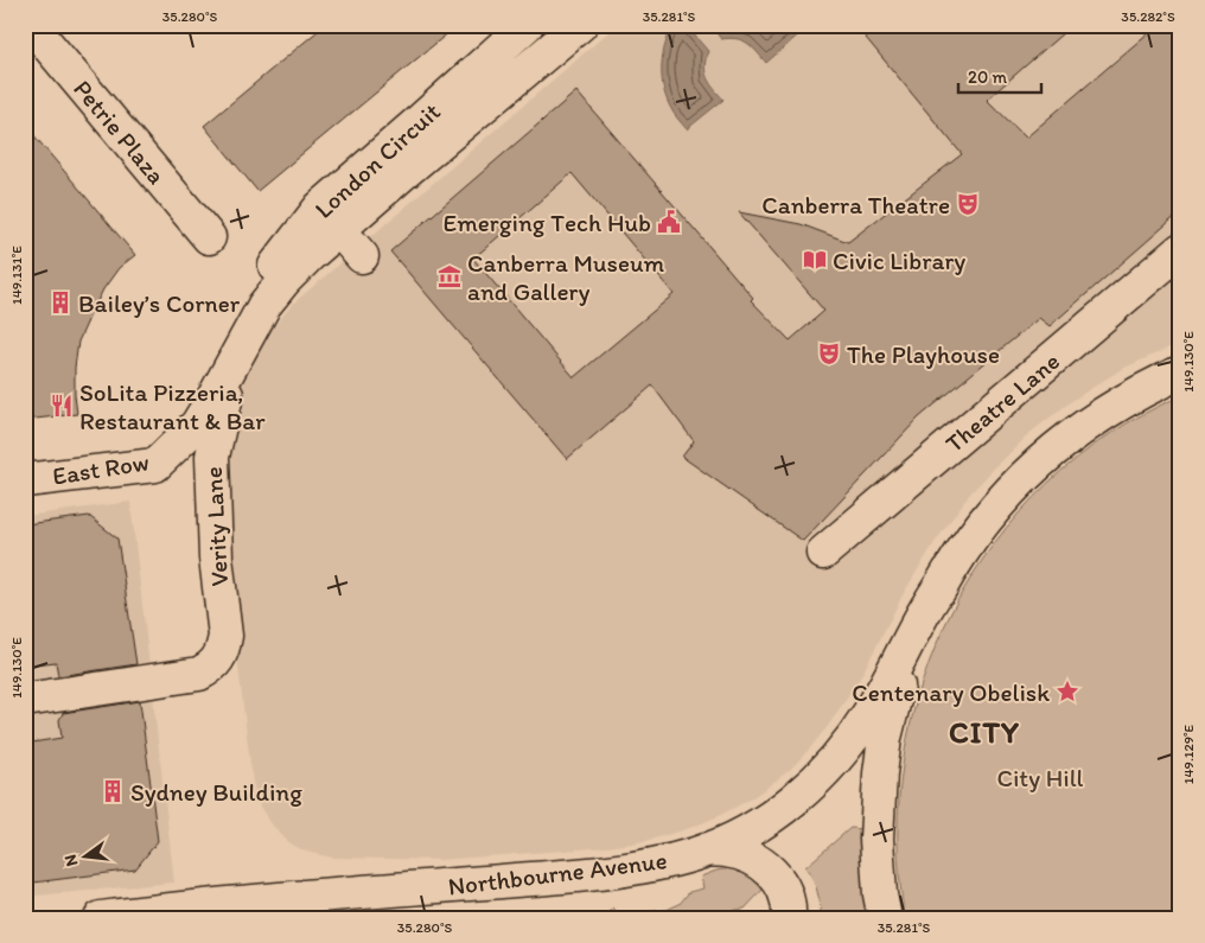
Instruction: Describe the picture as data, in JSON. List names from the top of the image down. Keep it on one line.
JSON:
{"streets":{"main road":["Petrie Plaza","London Circuit","Theatre Lane","East Row","Verity Lane","Northbourne Avenue"]},"crossings":[["London Circuit","East Row"],["London Circuit","Verity Lane"]],"districts":["CITY"],"parks":["City Hill"],"places":{"theatre":["Canberra Theatre","The Playhouse"],"public building":["Emerging Tech Hub"],"library":["Civic Library"],"museum":["Canberra Museum and Gallery"],"building":["Bailey’s Corner","Sydney Building"],"restaurant":["SoLita Pizzeria, Restaurant & Bar"],"place":["Centenary Obelisk"]},"scale_bar":"20 m","north":"left","coordinates":["35.280°S","35.281°S","35.282°S","149.131°E","149.130°E","149.129°E"]}
